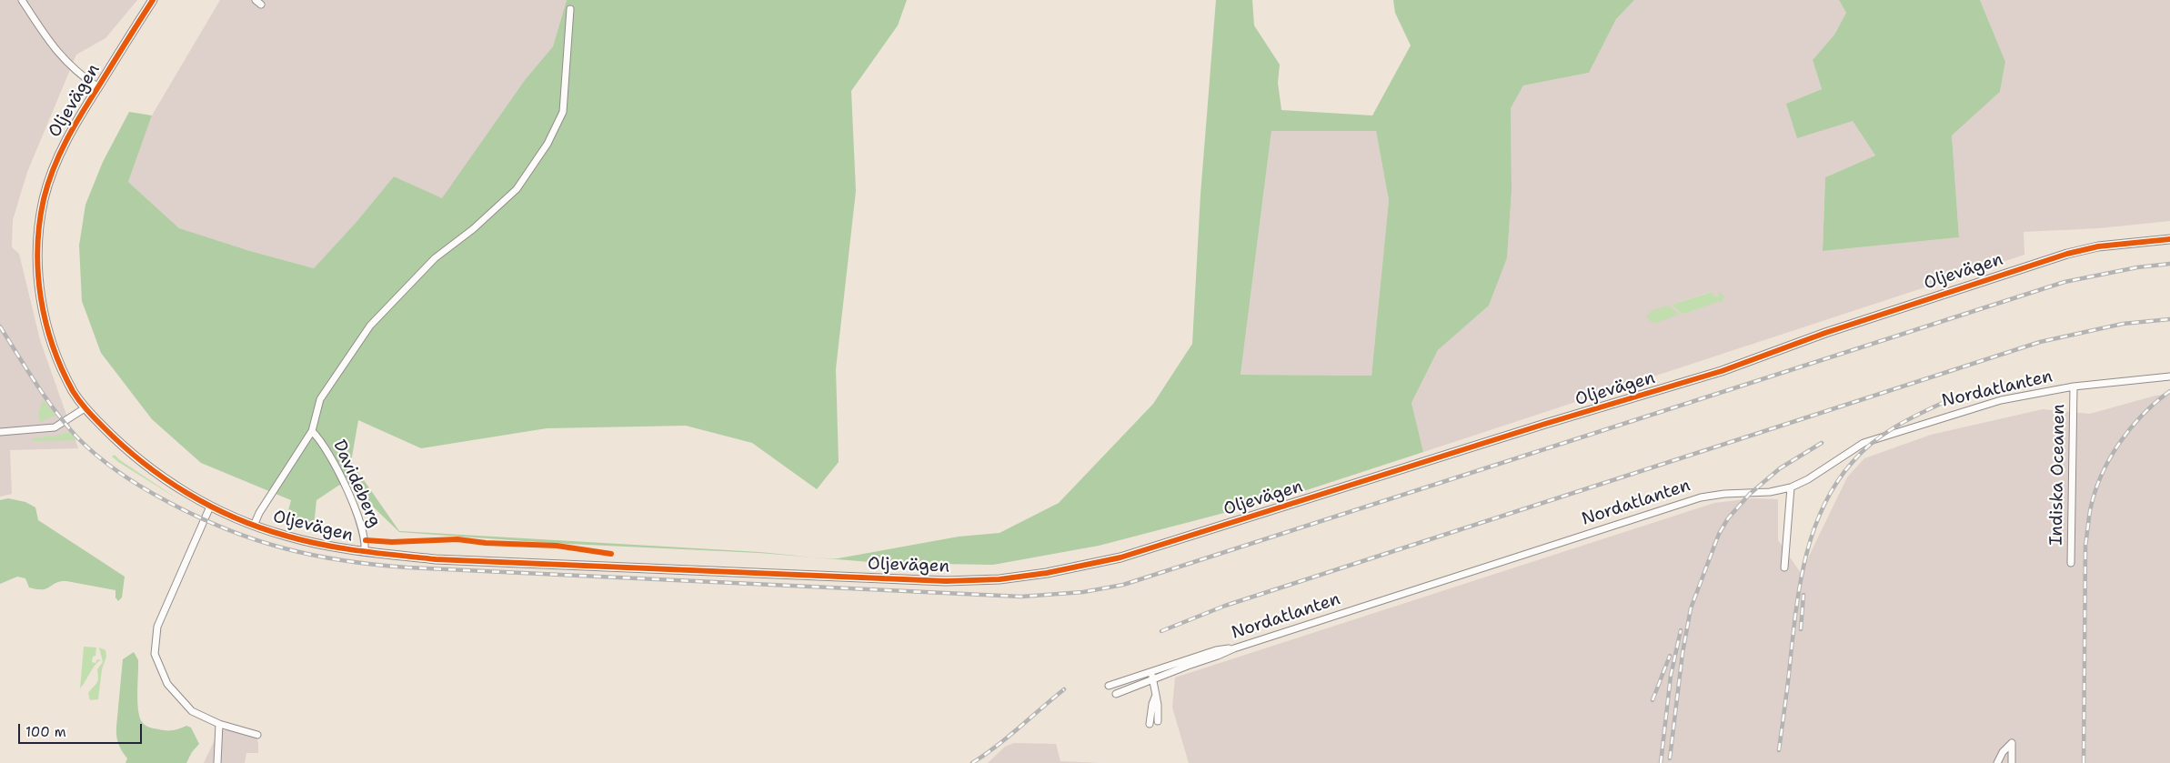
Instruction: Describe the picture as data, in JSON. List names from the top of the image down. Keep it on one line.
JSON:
{"streets":{"street":["Oljevägen","Nordatlanten","Indiska Oceanen","Davideberg"]},"crossings":[["Oljevägen","Davideberg"],["Nordatlanten","Indiska Oceanen"]],"scale_bar":"100 m"}
